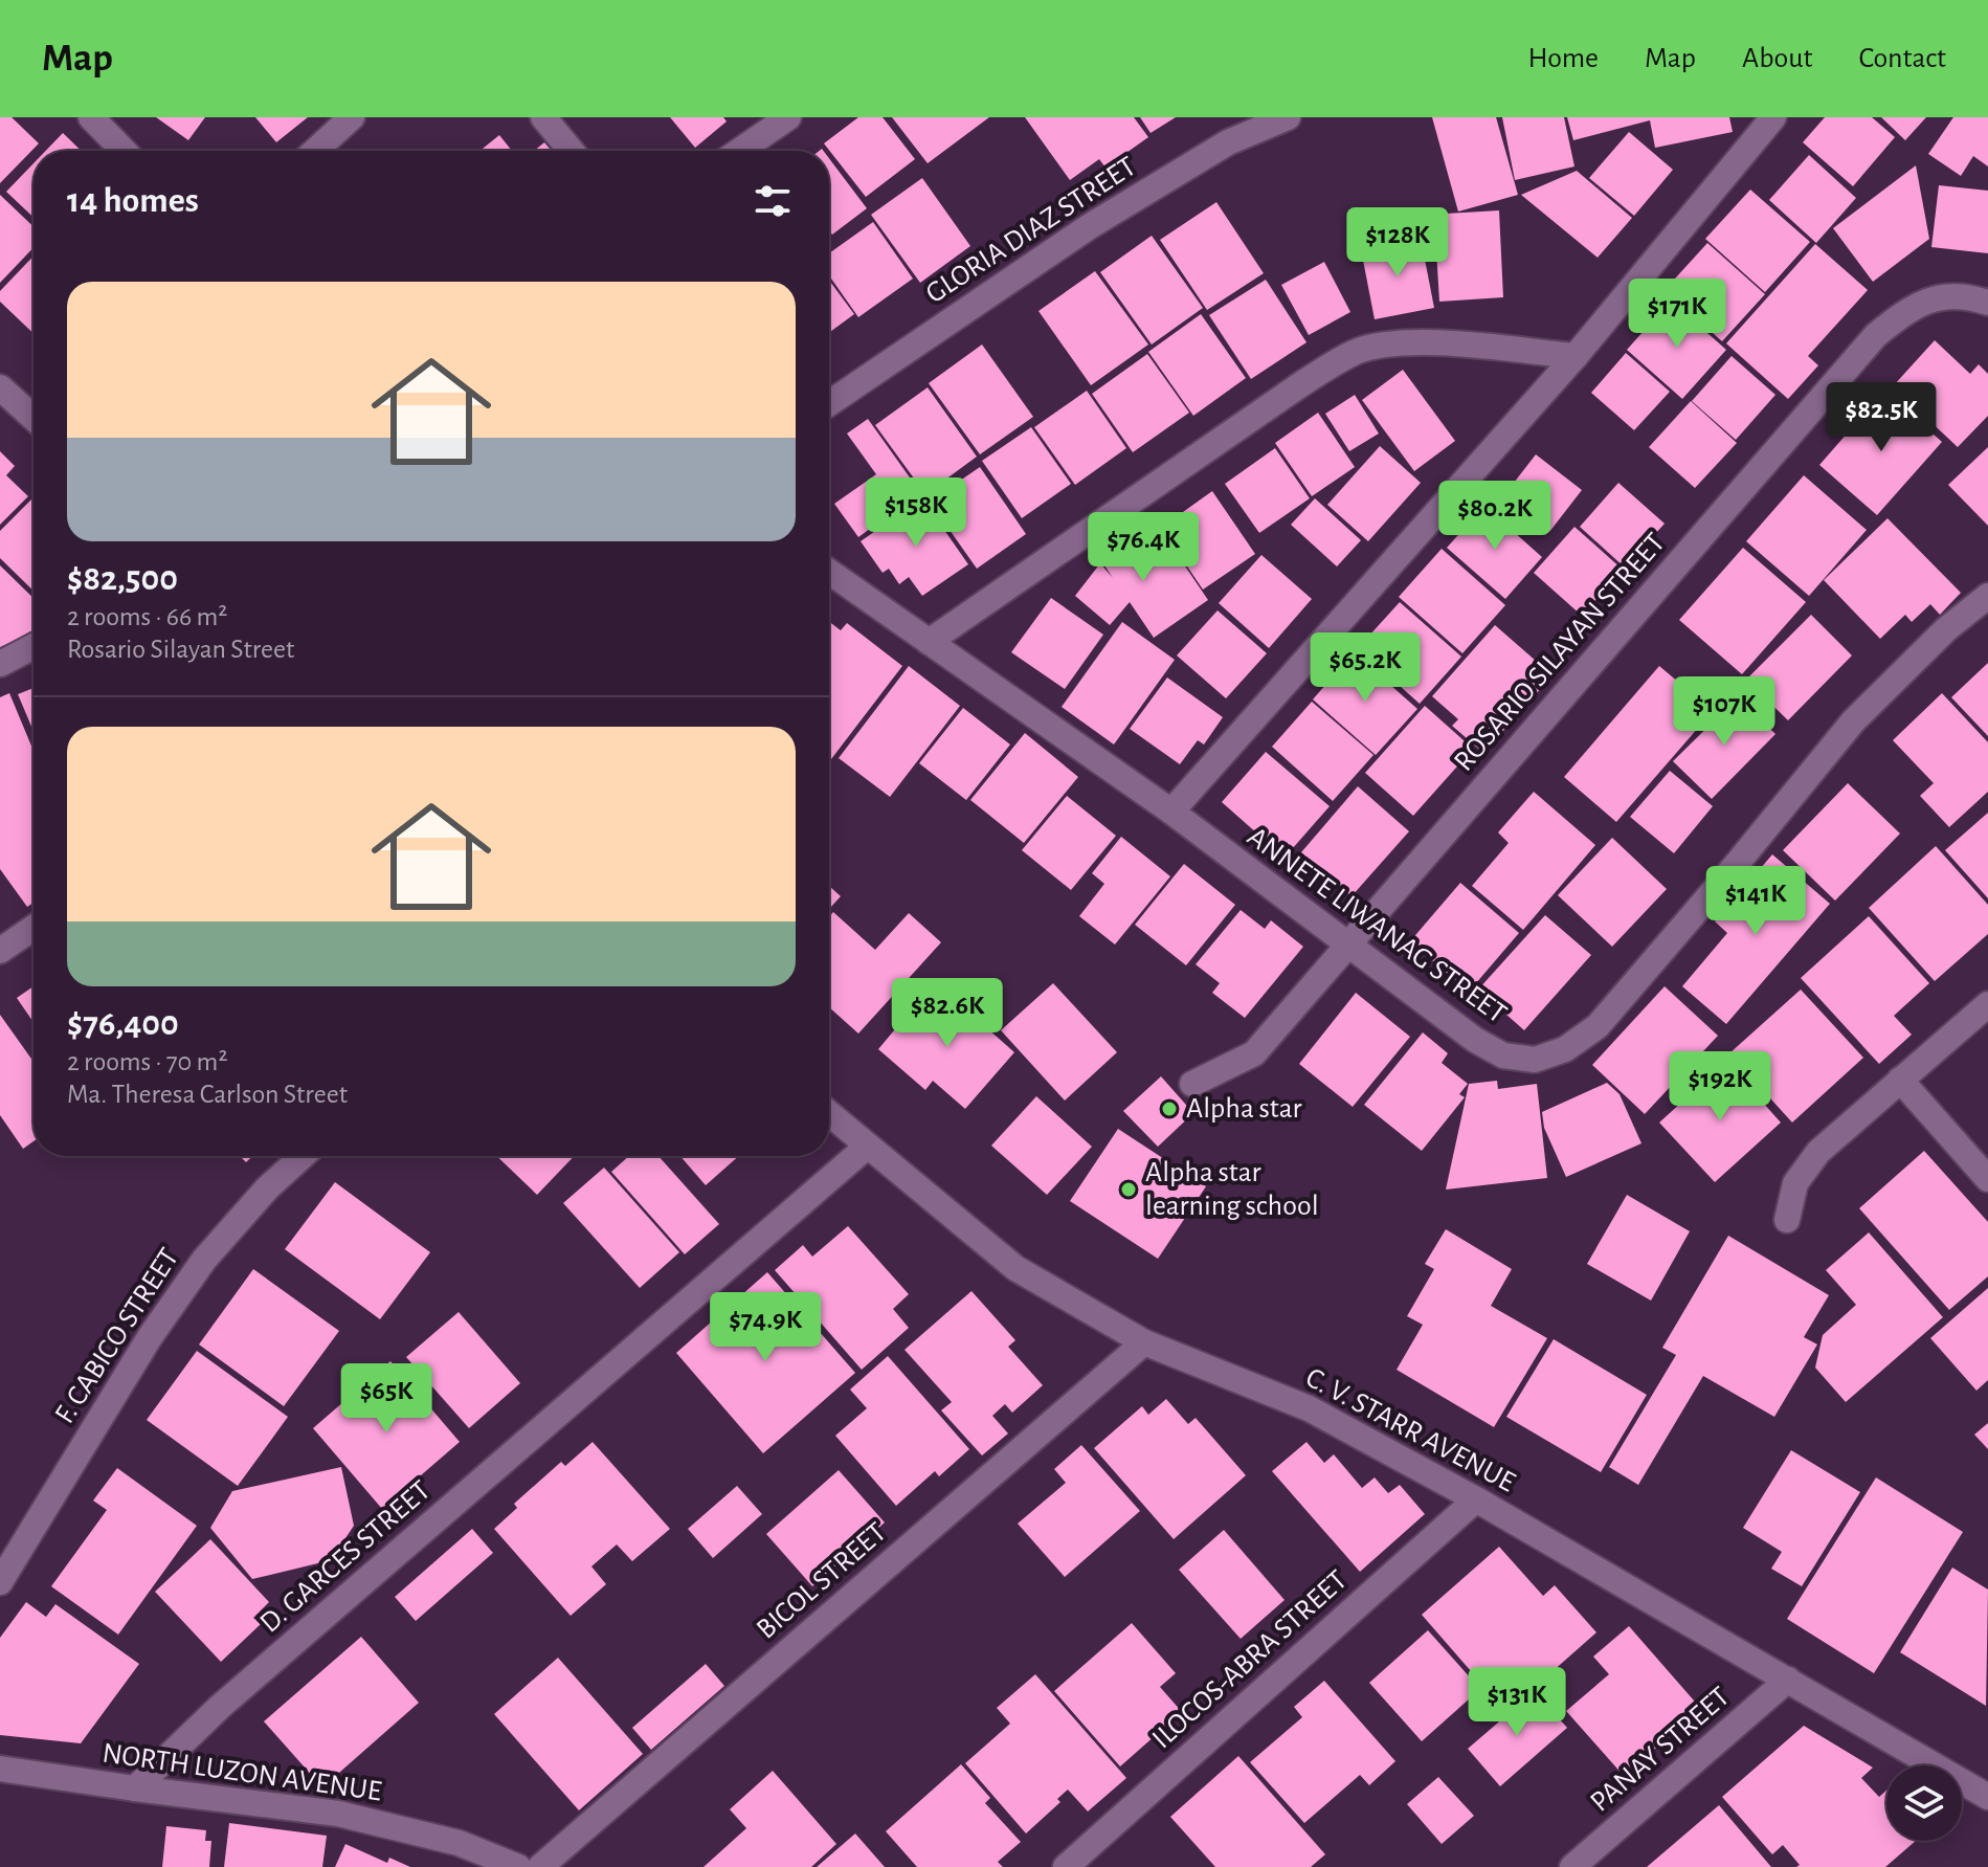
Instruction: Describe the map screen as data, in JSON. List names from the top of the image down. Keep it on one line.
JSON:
{"streets":{"street":["GLORIA DIAZ STREET","ROSARIO SILAYAN STREET","ANNETE LIWANAG STREET","F. CABICO STREET","C. V. STARR AVENUE","D. GARCES STREET","BICOL STREET","ILOCOS-ABRA STREET","PANAY STREET","NORTH LUZON AVENUE"]},"crossings":[["ROSARIO SILAYAN STREET","ANNETE LIWANAG STREET"],["C. V. STARR AVENUE","D. GARCES STREET"],["C. V. STARR AVENUE","BICOL STREET"],["C. V. STARR AVENUE","ILOCOS-ABRA STREET"],["C. V. STARR AVENUE","PANAY STREET"],["D. GARCES STREET","NORTH LUZON AVENUE"]],"places":["Alpha star","Alpha star learning school"],"page":{"header":"Map","nav":["Home","Map","About","Contact"],"heading":"14 homes","price":["$128K","$171K","$82.5K","$158K","$80.2K","$76.4K","$65.2K","$107K","$141K","$82.6K","$192K","$74.9K","$65K","$131K"],"list":[{"name":"$82,500","note":"2 rooms · 66 m² · Rosario Silayan Street"},{"name":"$76,400","note":"2 rooms · 70 m² · Ma. Theresa Carlson Street"}]}}
